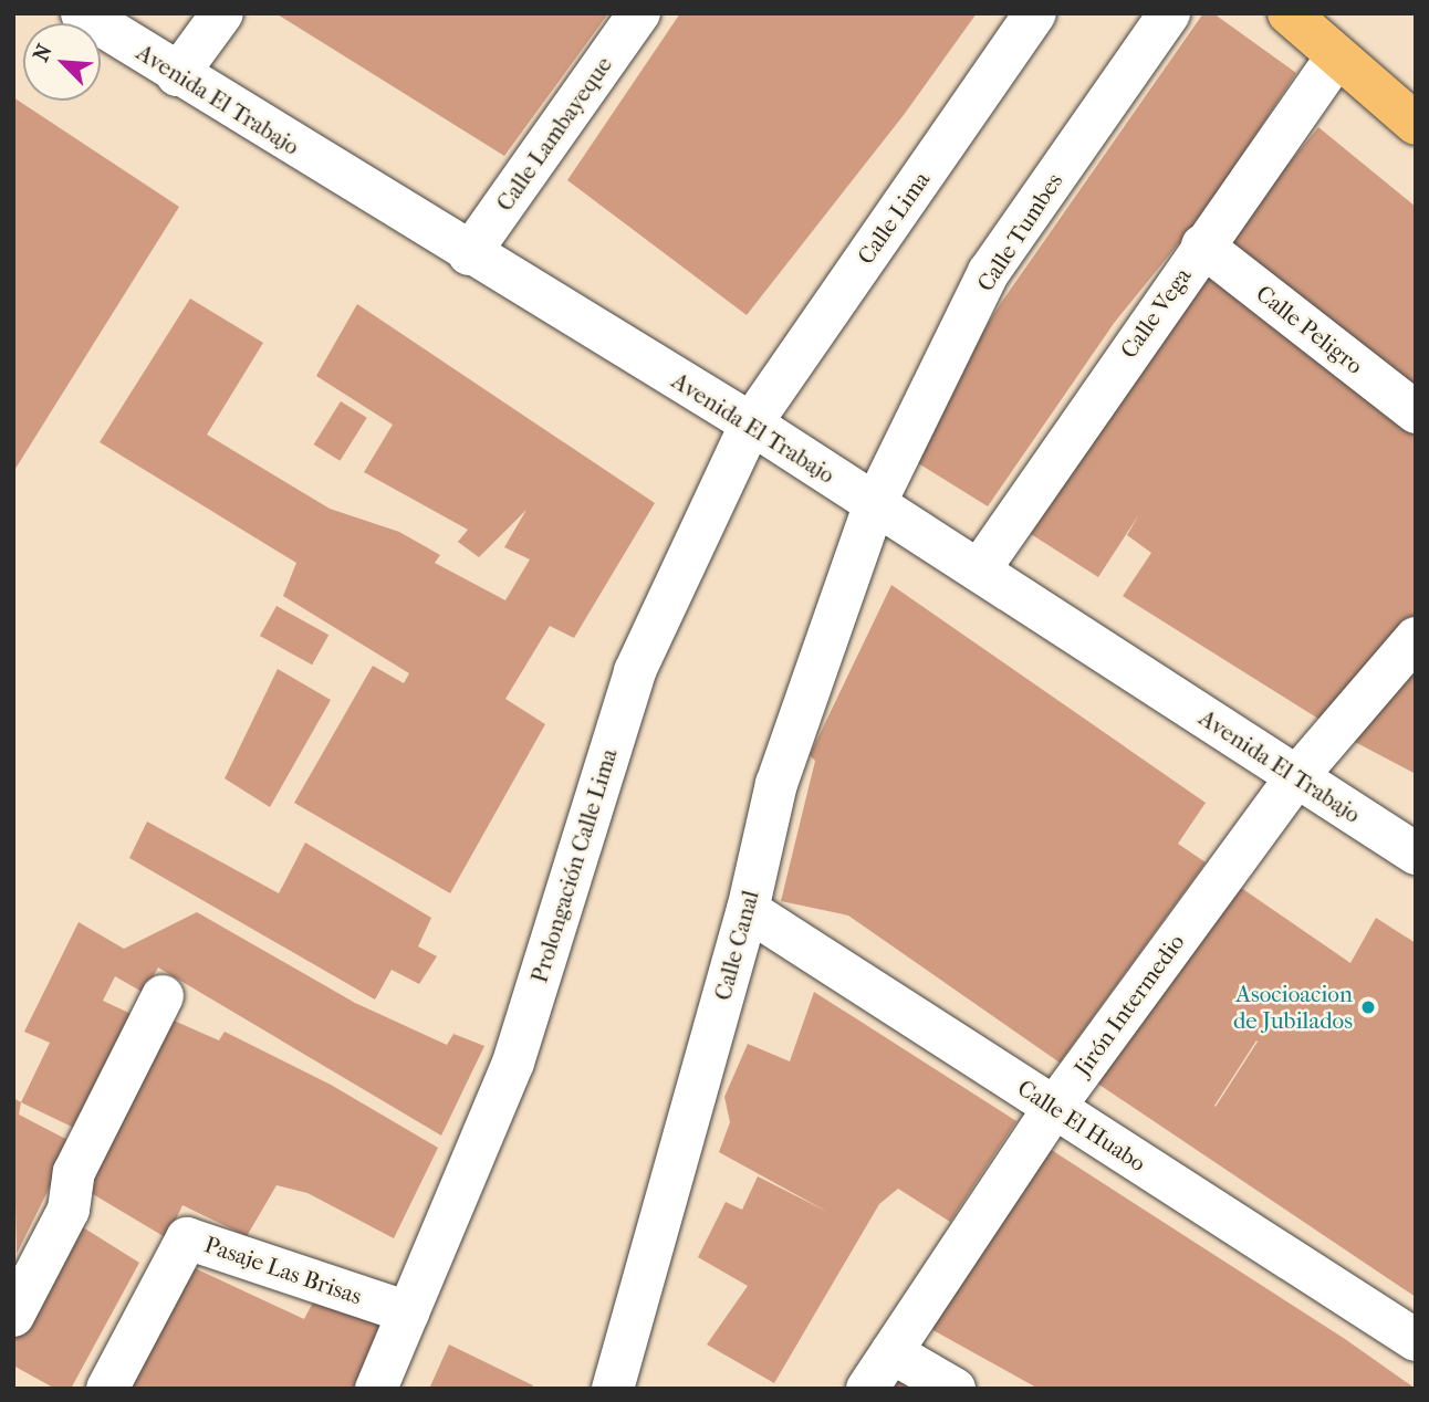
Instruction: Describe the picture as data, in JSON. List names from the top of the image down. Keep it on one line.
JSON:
{"streets":{"street":["Avenida El Trabajo","Calle Lambayeque","Calle Lima","Calle Tumbes","Calle Vega","Calle Peligro","Prolongación Calle Lima","Calle Canal","Jirón Intermedio","Calle El Huabo","Pasaje Las Brisas"]},"crossings":[["Avenida El Trabajo","Calle Lambayeque"],["Avenida El Trabajo","Calle Lima"],["Avenida El Trabajo","Calle Tumbes"],["Avenida El Trabajo","Calle Vega"],["Avenida El Trabajo","Prolongación Calle Lima"],["Avenida El Trabajo","Calle Canal"],["Avenida El Trabajo","Jirón Intermedio"],["Calle Lima","Prolongación Calle Lima"],["Calle Tumbes","Calle Canal"],["Calle Vega","Calle Peligro"],["Prolongación Calle Lima","Pasaje Las Brisas"],["Calle Canal","Calle El Huabo"],["Jirón Intermedio","Calle El Huabo"]],"places":["Asocioacion de Jubilados"],"north":"top left"}
